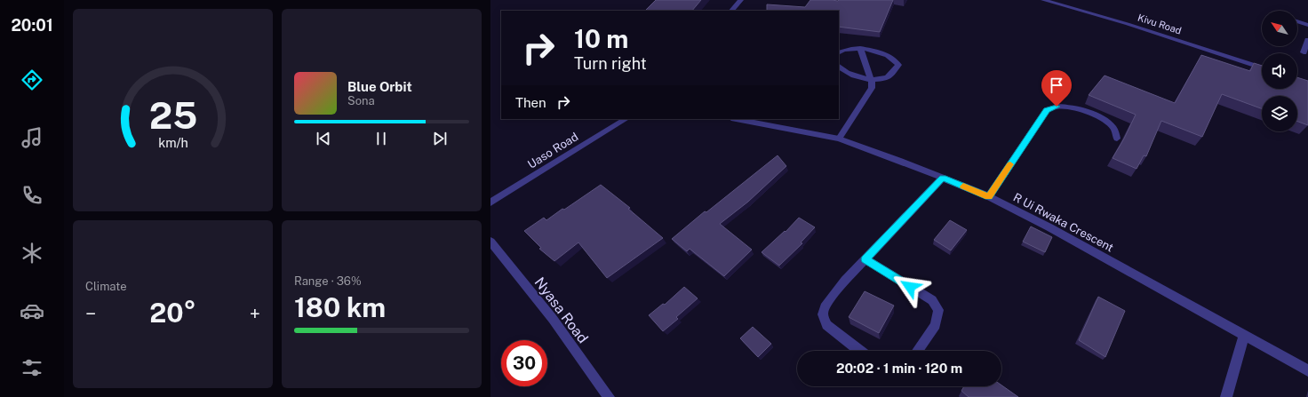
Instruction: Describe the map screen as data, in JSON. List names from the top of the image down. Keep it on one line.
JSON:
{"streets":{"street":["Kivu Road","Uaso Road","R Ui Rwaka Crescent","Nyasa Road"]},"north":"top left","page":{"tabs":"20:01","turn":["10 m","Turn right"],"song":["Blue Orbit","Sona"],"then":"Then","tile":["Climate",["Range · 36%","180 km"]],"heat":["−","20°","+"],"limit":"30","trip":"20:02 · 1 min · 120 m","gauge":["25","km/h"]}}
